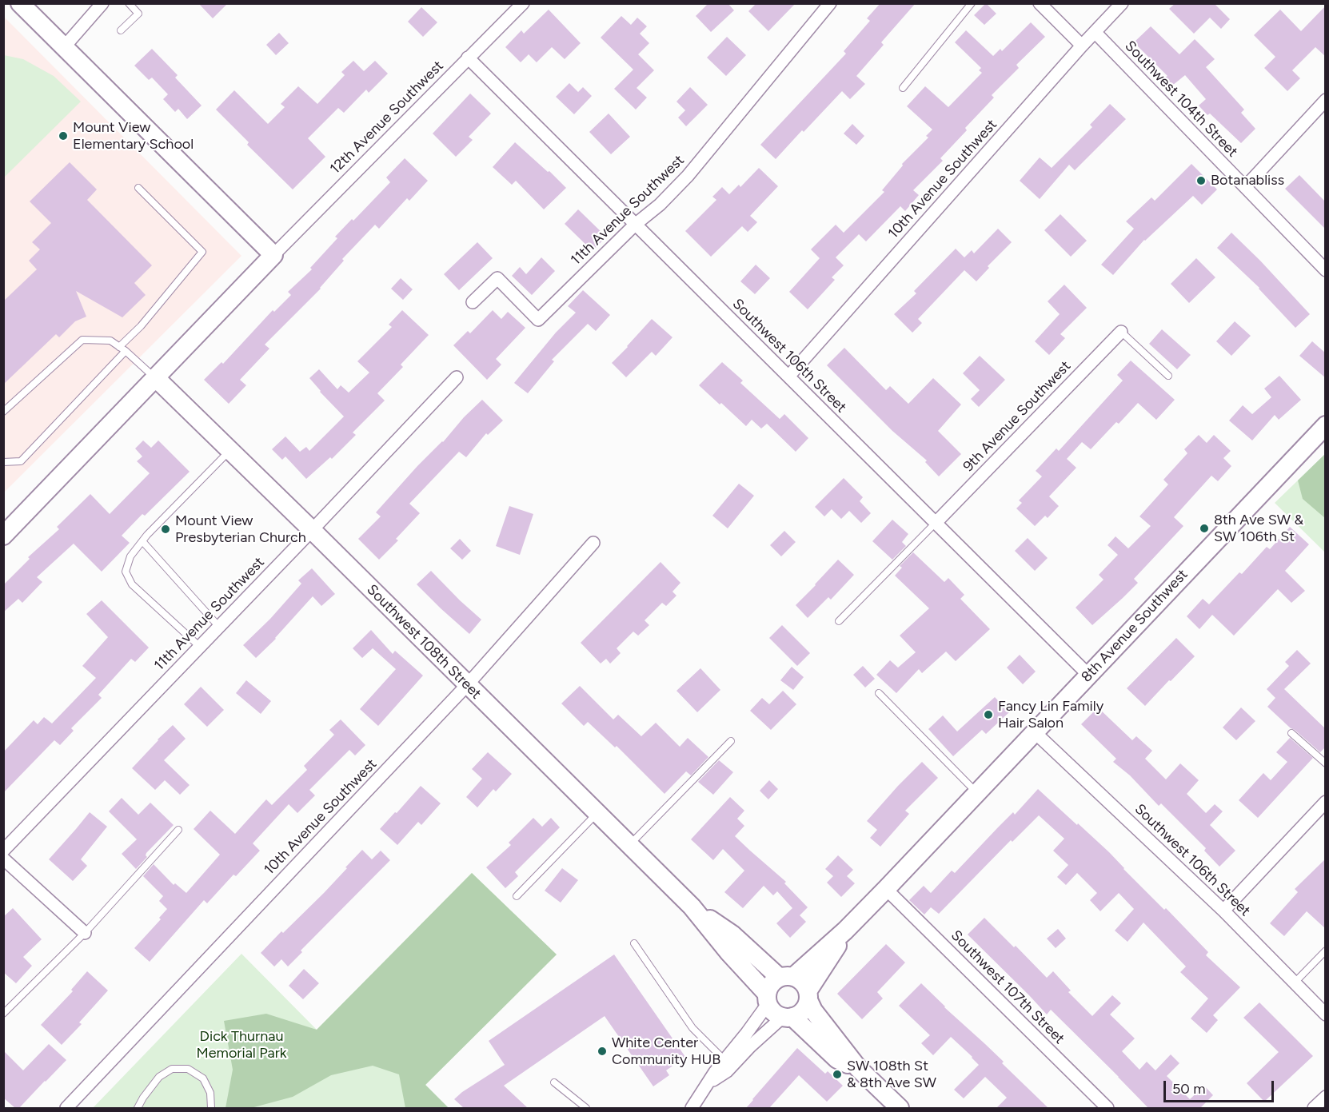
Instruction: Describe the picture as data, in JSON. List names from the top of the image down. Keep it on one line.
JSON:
{"streets":{"street":["Southwest 104th Street","12th Avenue Southwest","10th Avenue Southwest","11th Avenue Southwest","Southwest 106th Street","9th Avenue Southwest","8th Avenue Southwest","Southwest 108th Street","Southwest 107th Street"]},"crossings":[["Southwest 104th Street","10th Avenue Southwest"],["12th Avenue Southwest","Southwest 106th Street"],["10th Avenue Southwest","Southwest 106th Street"],["10th Avenue Southwest","Southwest 108th Street"],["11th Avenue Southwest","Southwest 106th Street"],["11th Avenue Southwest","Southwest 108th Street"],["Southwest 106th Street","9th Avenue Southwest"],["Southwest 106th Street","8th Avenue Southwest"],["8th Avenue Southwest","Southwest 108th Street"],["8th Avenue Southwest","Southwest 107th Street"]],"parks":["Dick Thurnau Memorial Park"],"places":["Mount View Elementary School","Botanabliss","8th Ave SW & SW 106th St","Mount View Presbyterian Church","Fancy Lin Family Hair Salon","White Center Community HUB","SW 108th St & 8th Ave SW"],"scale_bar":"50 m"}
